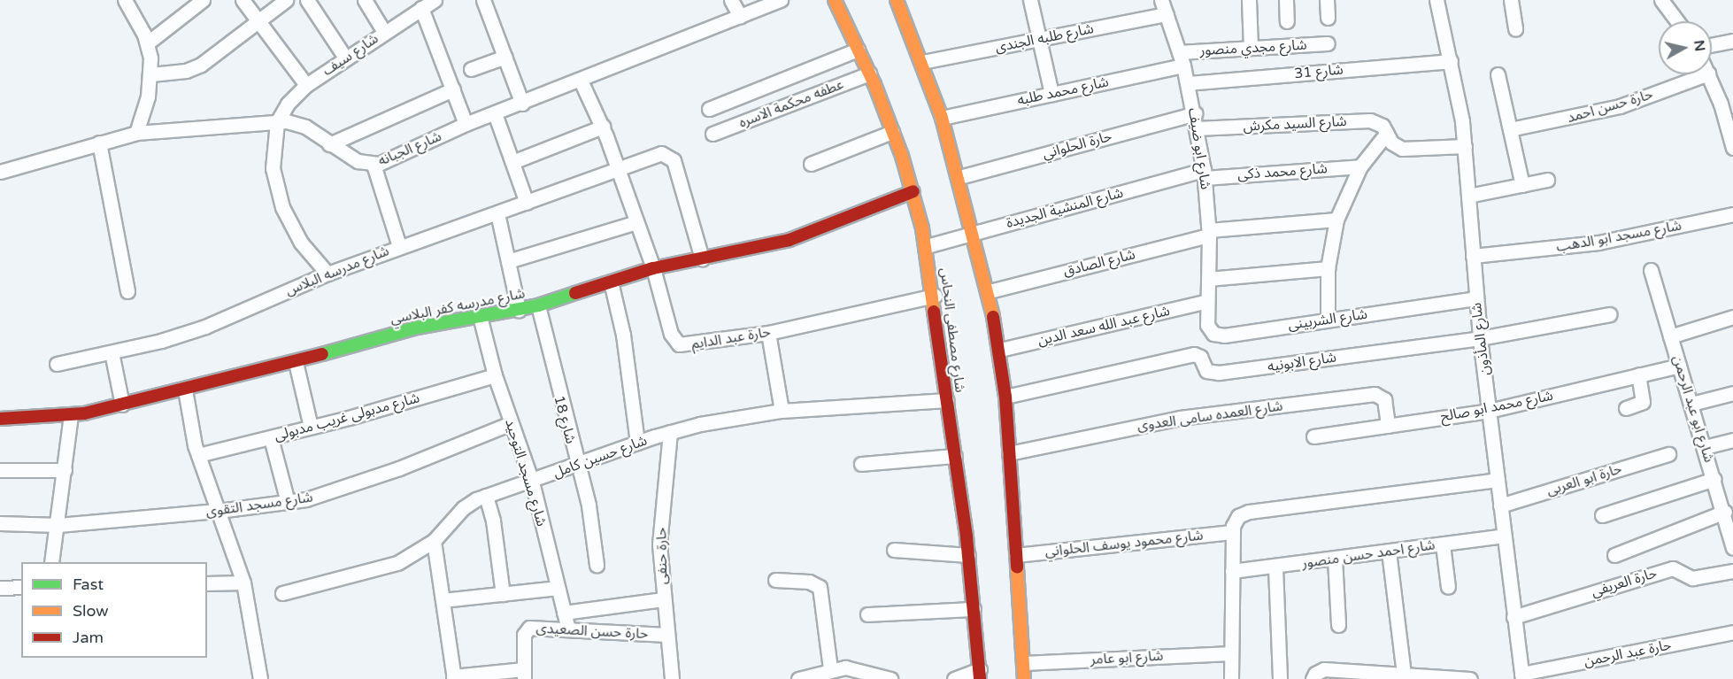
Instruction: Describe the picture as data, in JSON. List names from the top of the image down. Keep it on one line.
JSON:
{"streets":{"street":["شارع طلبه الجندى","شارع مجدي منصور","شارع سيف","شارع 31","شارع محمد طلبه","عطفه محكمة الاسره","حارة حسن احمد","شارع السيد مكرش","حارة الحلواني","شارع الجبانه","شارع ابو ضيف","شارع محمد ذكى","شارع المنشية الجديدة","شارع مسجد ابو الدهب","شارع الصادق","شارع مدرسه البلاس","شارع مدرسه كفر البلاسي","شارع الشربينى","شارع عبد الله سعد الدين","شارع مصطفى النحاس","حارة عبد الدايم","شارع المأذون","شارع الابونيه","شارع محمد ابو صالح","شارع ابو عبد الرحمن","شارع العمده سامى العدوى","شارع مدبولى غريب مدبولى","شارع 18","شارع حسين كامل","شارع مسجد التوحيد","حارة ابو العربى","شارع مسجد التقوى","شارع محمود يوسف الحلواني","شارع احمد حسن منصور","حارة حنفى","حارة العريفي","حارة حسن الصعيدى","حارة عبد الرحمن","شارع ابو عامر"]},"crossings":[["شارع طلبه الجندى","شارع ابو ضيف"],["شارع مجدي منصور","شارع محمد طلبه"],["شارع مجدي منصور","شارع ابو ضيف"],["شارع سيف","شارع الجبانه"],["شارع 31","شارع ابو ضيف"],["شارع 31","شارع المأذون"],["شارع محمد طلبه","شارع ابو ضيف"],["عطفه محكمة الاسره","شارع مصطفى النحاس"],["شارع السيد مكرش","شارع ابو ضيف"],["شارع السيد مكرش","شارع المأذون"],["حارة الحلواني","شارع ابو ضيف"],["شارع الجبانه","حارة عبد الدايم"],["شارع ابو ضيف","شارع محمد ذكى"],["شارع ابو ضيف","شارع المنشية الجديدة"],["شارع ابو ضيف","شارع الصادق"],["شارع ابو ضيف","شارع الشربينى"],["شارع ابو ضيف","شارع عبد الله سعد الدين"],["شارع محمد ذكى","شارع المنشية الجديدة"],["شارع المنشية الجديدة","شارع مصطفى النحاس"],["شارع مسجد ابو الدهب","شارع المأذون"],["شارع مدرسه البلاس","شارع مدرسه كفر البلاسي"],["شارع مدرسه البلاس","حارة عبد الدايم"],["شارع مدرسه كفر البلاسي","شارع مصطفى النحاس"],["شارع مدرسه كفر البلاسي","حارة عبد الدايم"],["شارع مدرسه كفر البلاسي","شارع 18"],["شارع مدرسه كفر البلاسي","شارع مسجد التوحيد"],["شارع الشربينى","شارع عبد الله سعد الدين"],["شارع الشربينى","شارع المأذون"],["شارع مصطفى النحاس","حارة عبد الدايم"],["شارع مصطفى النحاس","شارع حسين كامل"],["شارع المأذون","شارع الابونيه"],["شارع المأذون","شارع محمد ابو صالح"],["شارع المأذون","حارة ابو العربى"],["شارع المأذون","شارع احمد حسن منصور"],["شارع المأذون","حارة العريفي"],["شارع المأذون","حارة عبد الرحمن"],["شارع محمد ابو صالح","شارع ابو عبد الرحمن"],["شارع محمد ابو صالح","شارع العمده سامى العدوى"],["شارع مدبولى غريب مدبولى","شارع مسجد التوحيد"],["شارع 18","شارع حسين كامل"],["شارع حسين كامل","شارع مسجد التوحيد"],["شارع حسين كامل","حارة حنفى"],["شارع مسجد التوحيد","شارع مسجد التقوى"],["شارع مسجد التوحيد","حارة حسن الصعيدى"],["حارة حنفى","حارة حسن الصعيدى"]],"legend":["Fast","Slow","Jam"],"north":"right"}
